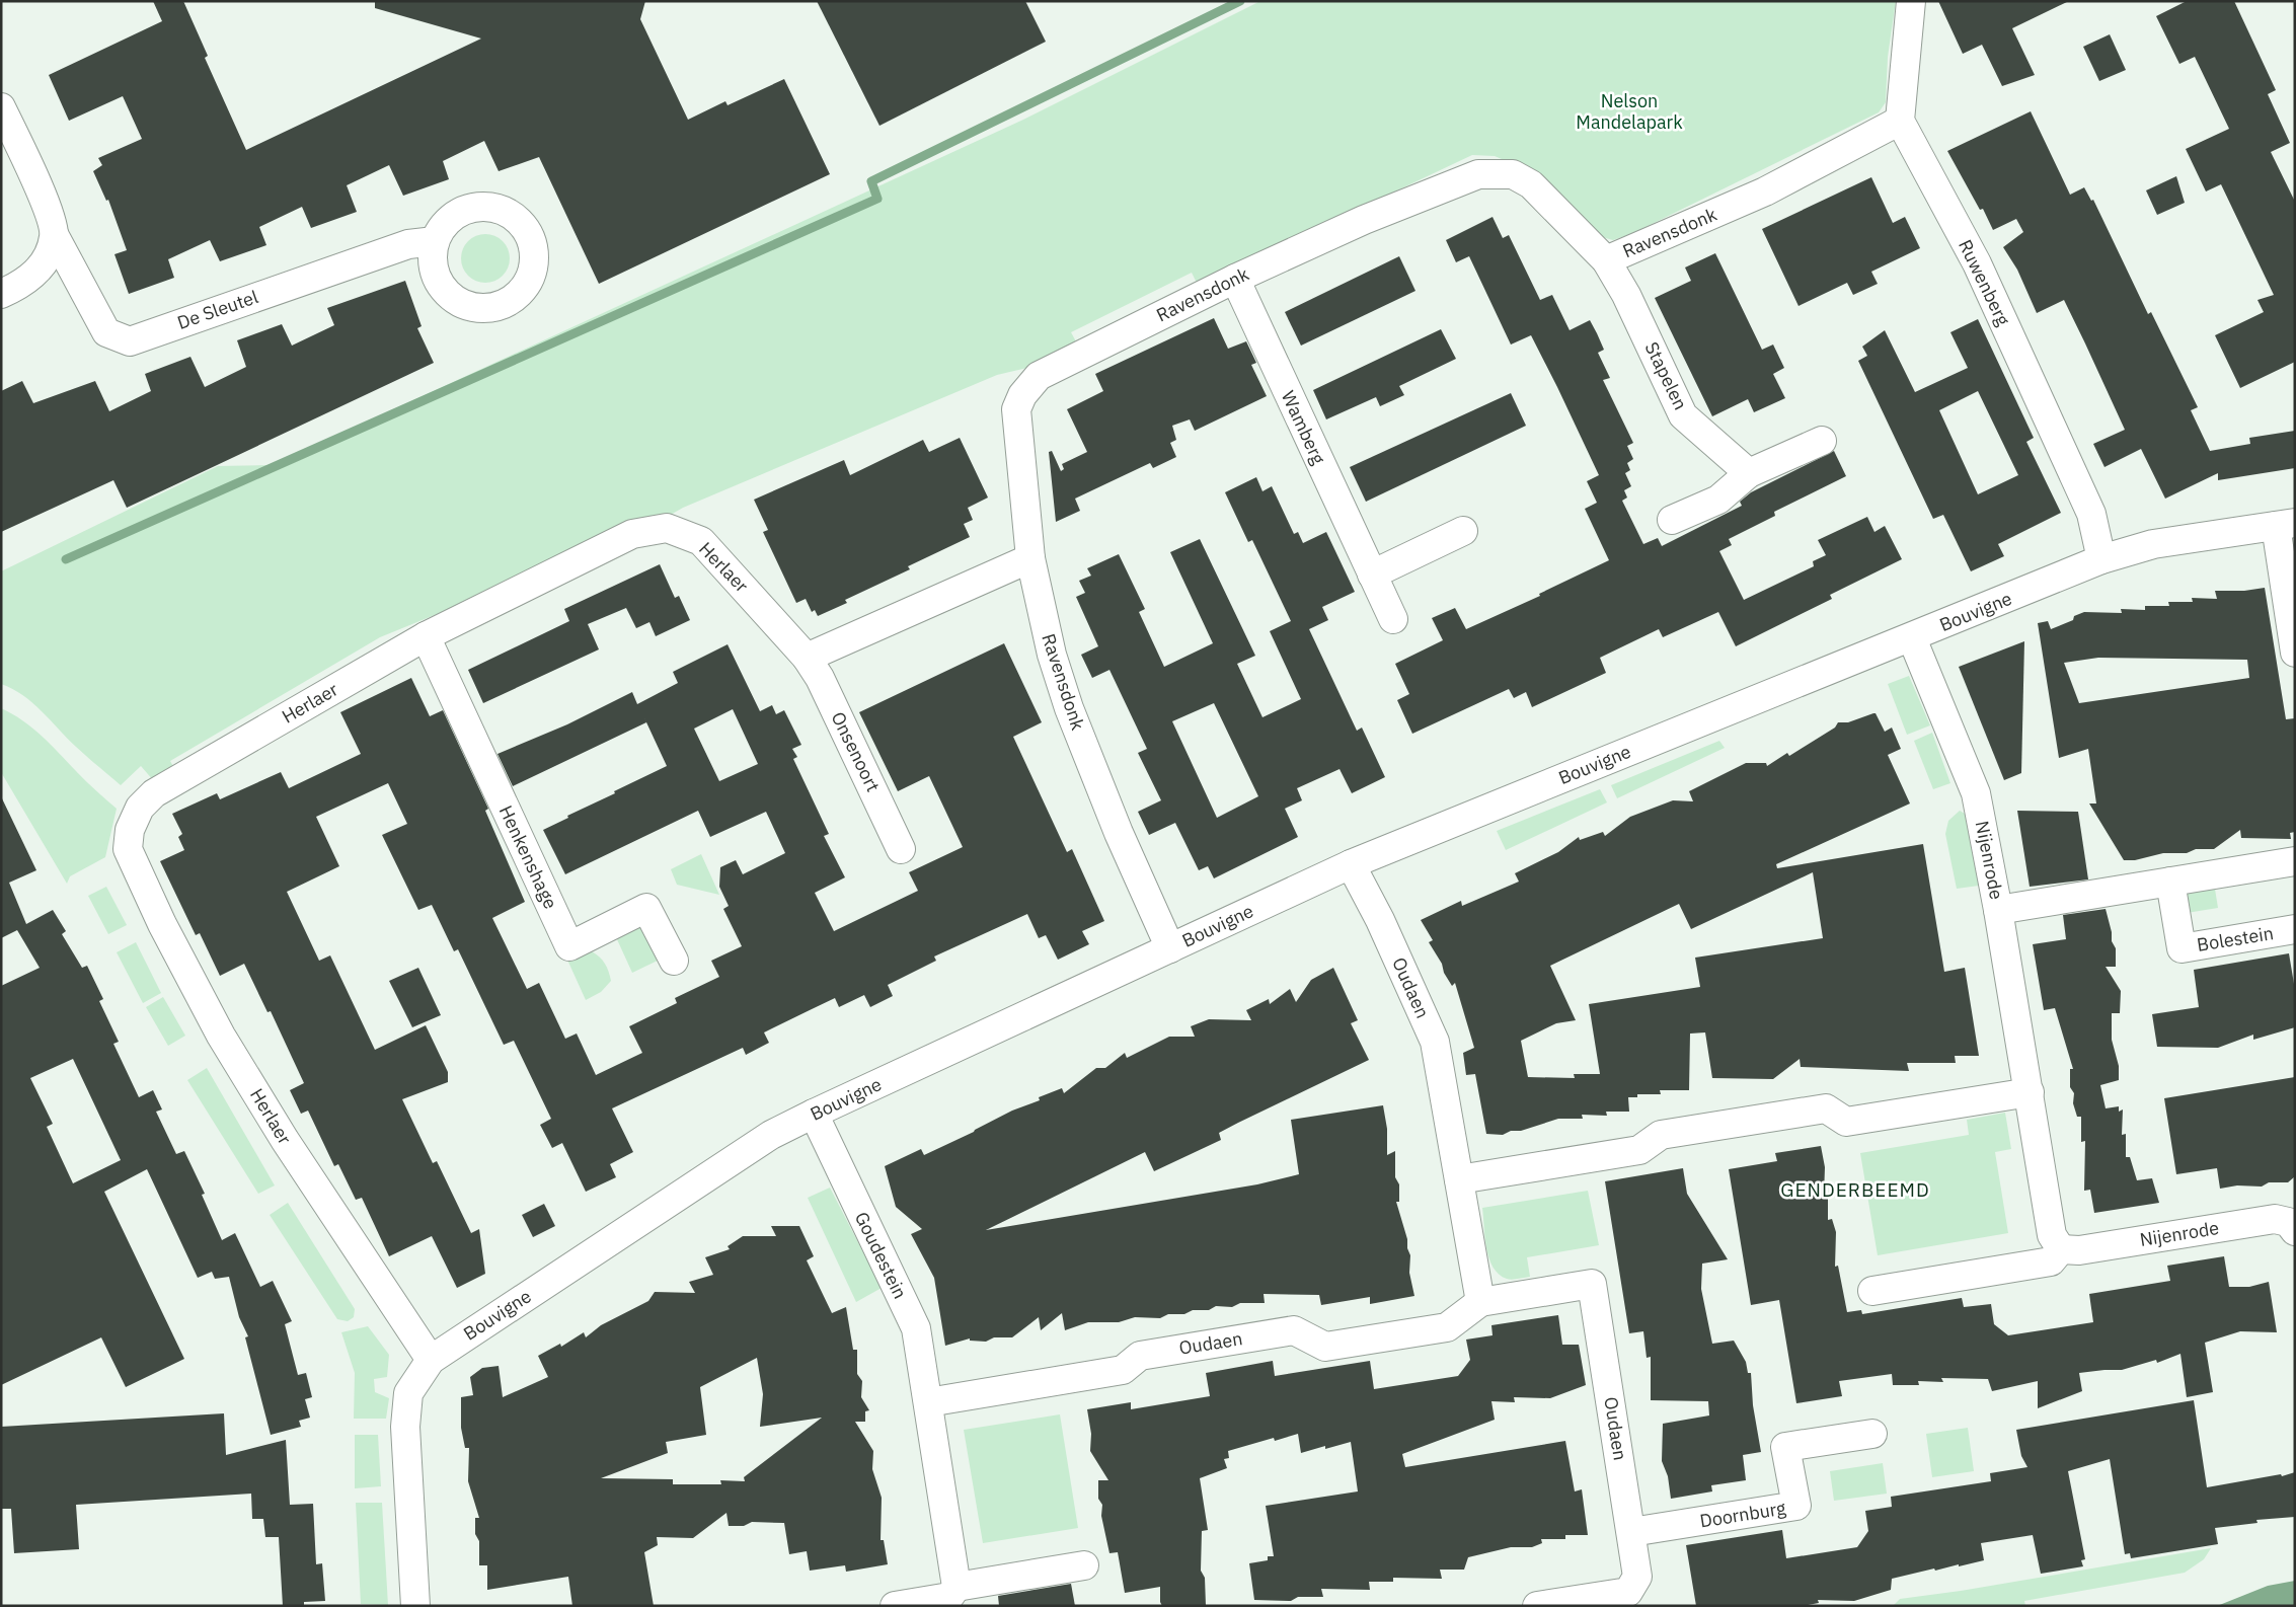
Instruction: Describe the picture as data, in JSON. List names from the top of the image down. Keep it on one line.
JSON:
{"streets":{"street":["Ravensdonk","Ruwenberg","De Sleutel","Stapelen","Wamberg","Herlaer","Bouvigne","Onsenoort","Henkenshage","Nijenrode","Bolestein","Oudaen","Goudestein","Doornburg"]},"crossings":[["Ravensdonk","Ruwenberg"],["Ravensdonk","Stapelen"],["Ravensdonk","Wamberg"],["Ravensdonk","Bouvigne"],["Ruwenberg","Bouvigne"],["Herlaer","Bouvigne"],["Herlaer","Onsenoort"],["Herlaer","Henkenshage"],["Bouvigne","Nijenrode"],["Bouvigne","Oudaen"],["Bouvigne","Goudestein"],["Oudaen","Goudestein"],["Oudaen","Doornburg"]],"districts":["GENDERBEEMD"],"parks":["Nelson Mandelapark"]}
